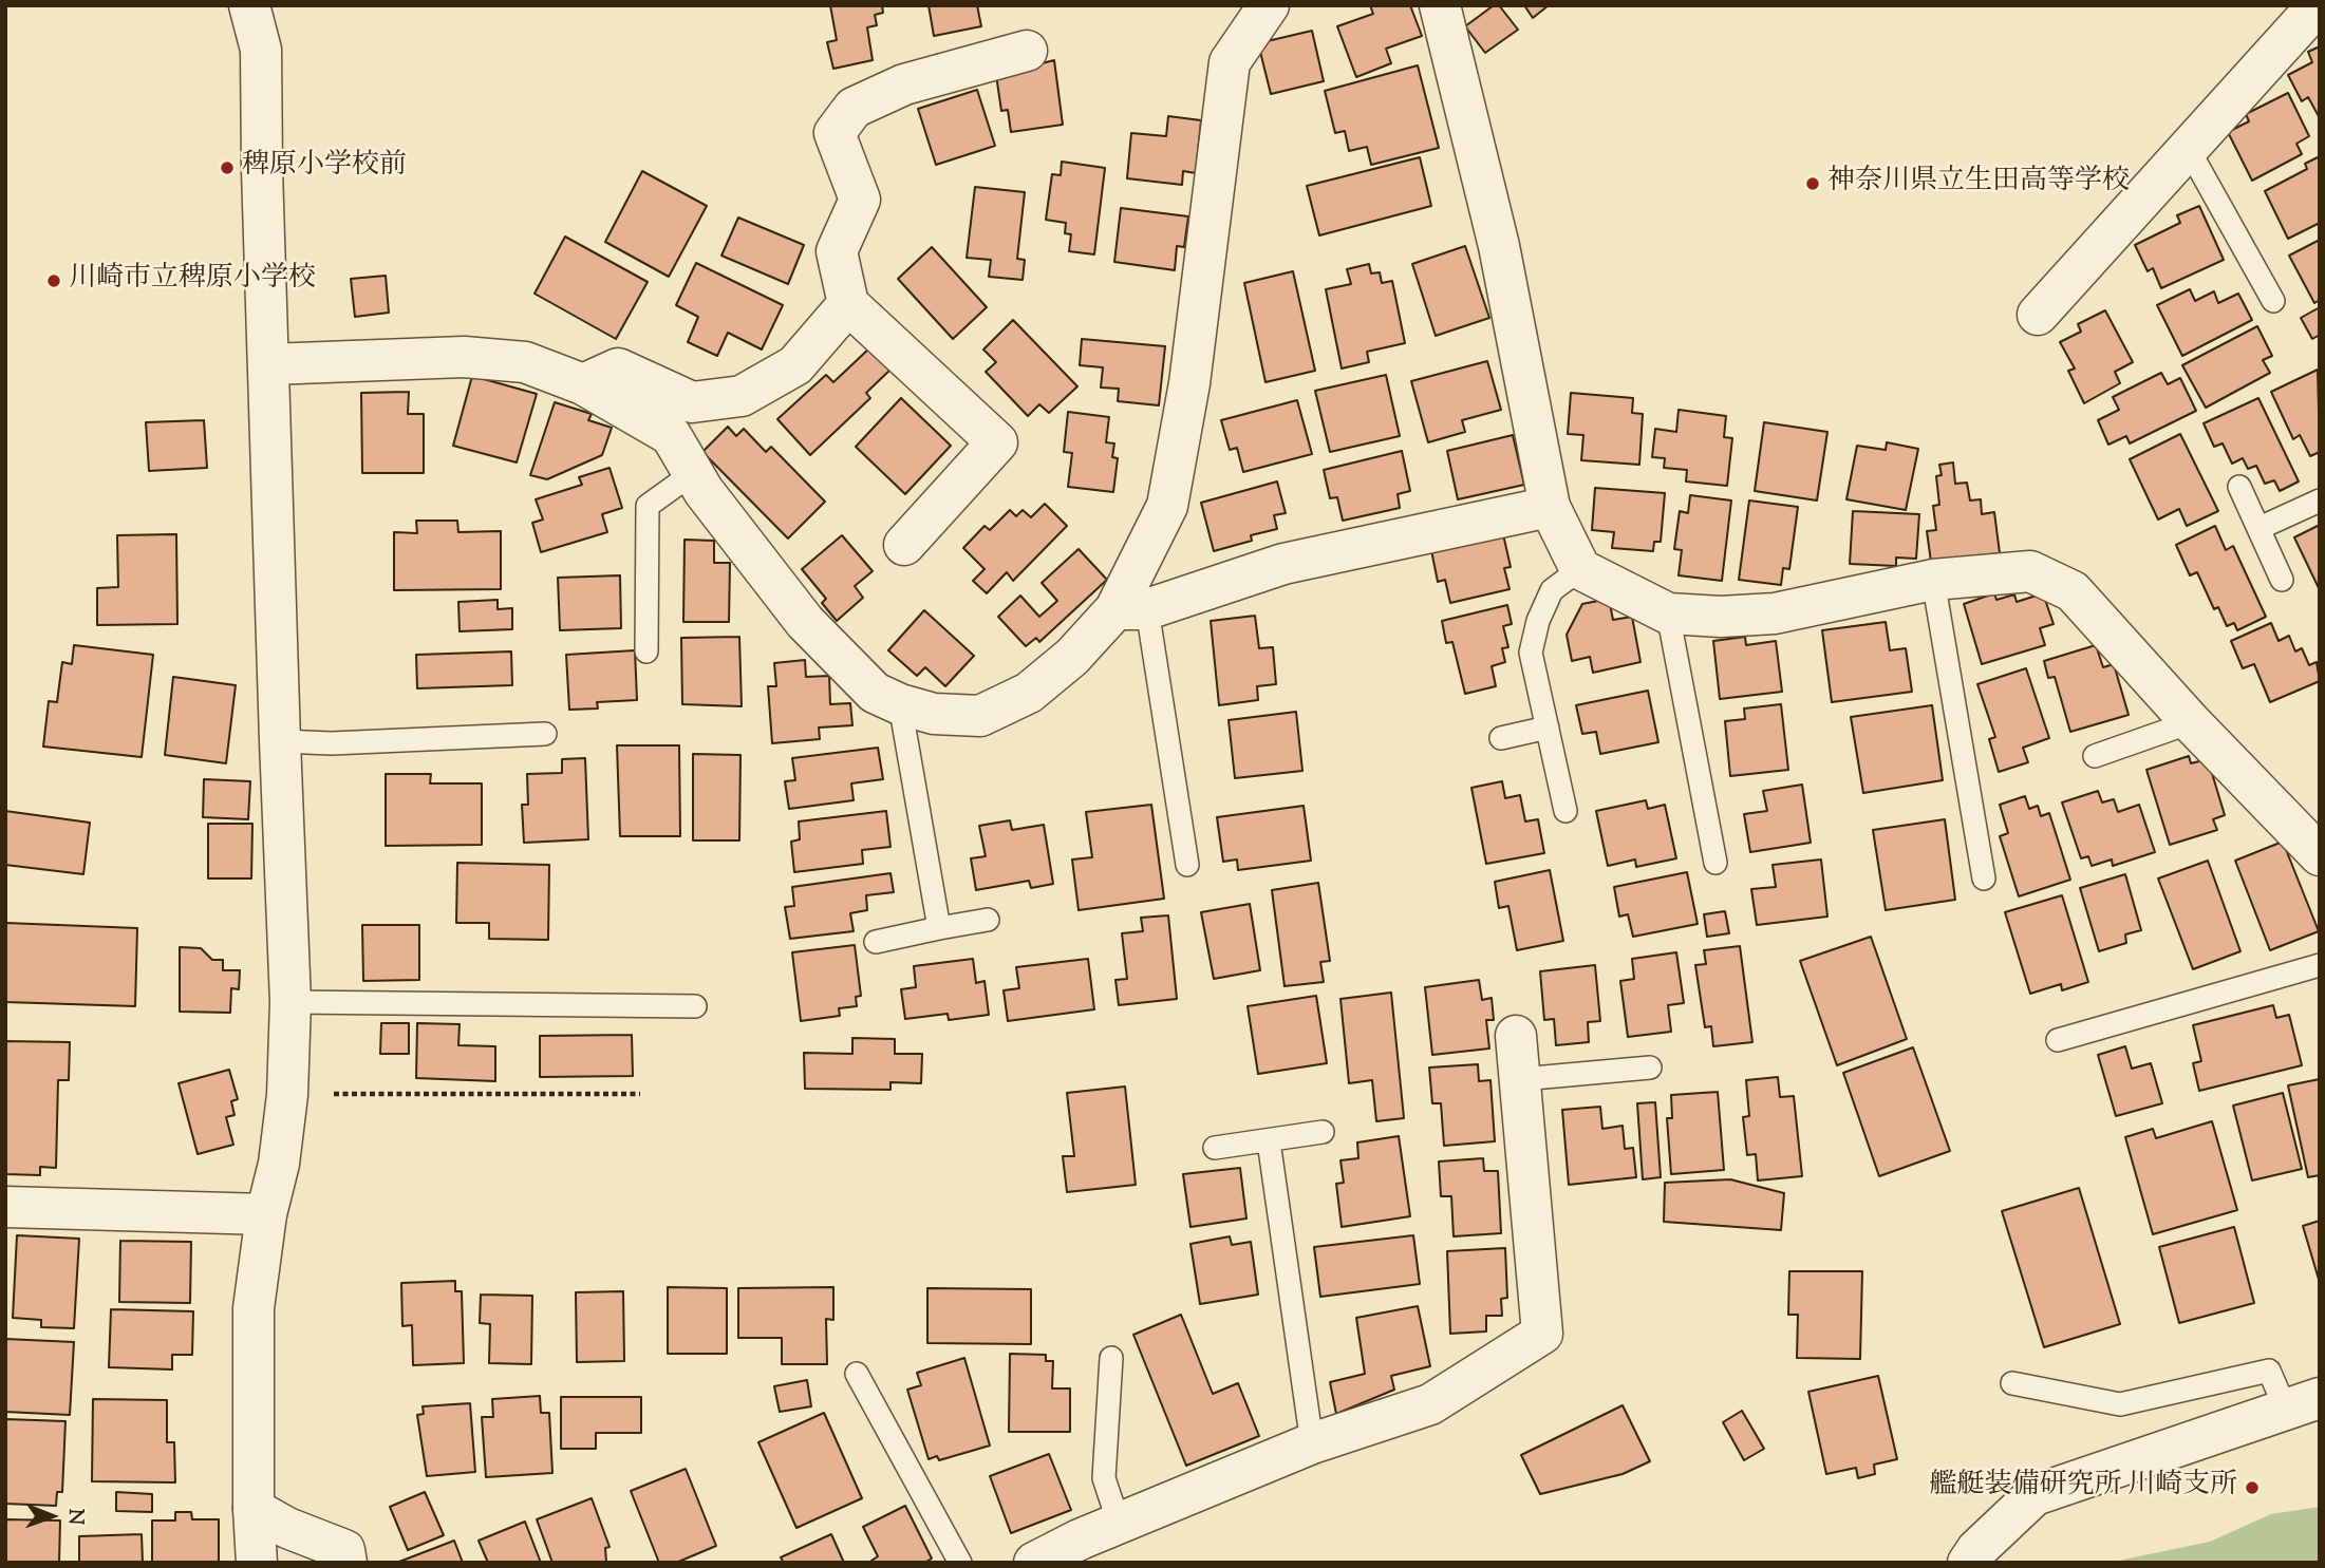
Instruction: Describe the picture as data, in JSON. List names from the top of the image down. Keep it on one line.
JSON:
{"places":["稗原小学校前","神奈川県立生田高等学校","川崎市立稗原小学校","艦艇装備研究所 川崎支所"],"north":"right"}
